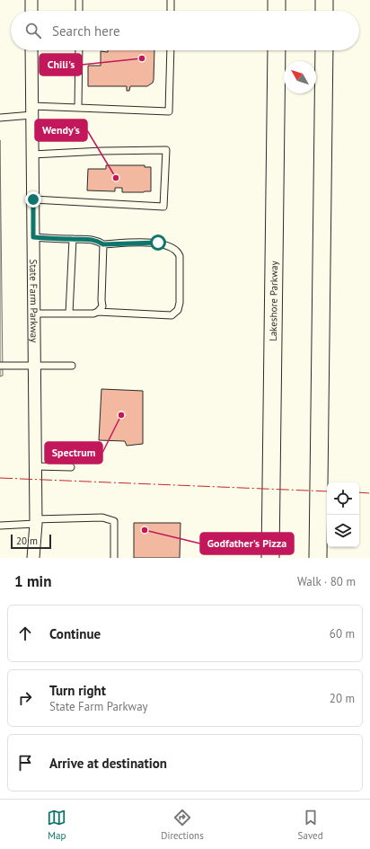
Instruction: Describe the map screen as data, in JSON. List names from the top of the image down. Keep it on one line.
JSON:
{"streets":{"main road":["Lakeshore Parkway"],"street":["State Farm Parkway"]},"places":["Chili's","Wendy's","Spectrum","Godfather's Pizza"],"scale_bar":"20 m","north":"top left","page":{"search":"Search here","scale":"20 m","heading":["1 min","Walk · 80 m"],"list":[["Continue","60 m"],["Turn right","State Farm Parkway","20 m"],"Arrive at destination"],"nav":["Map","Directions","Saved"]}}
